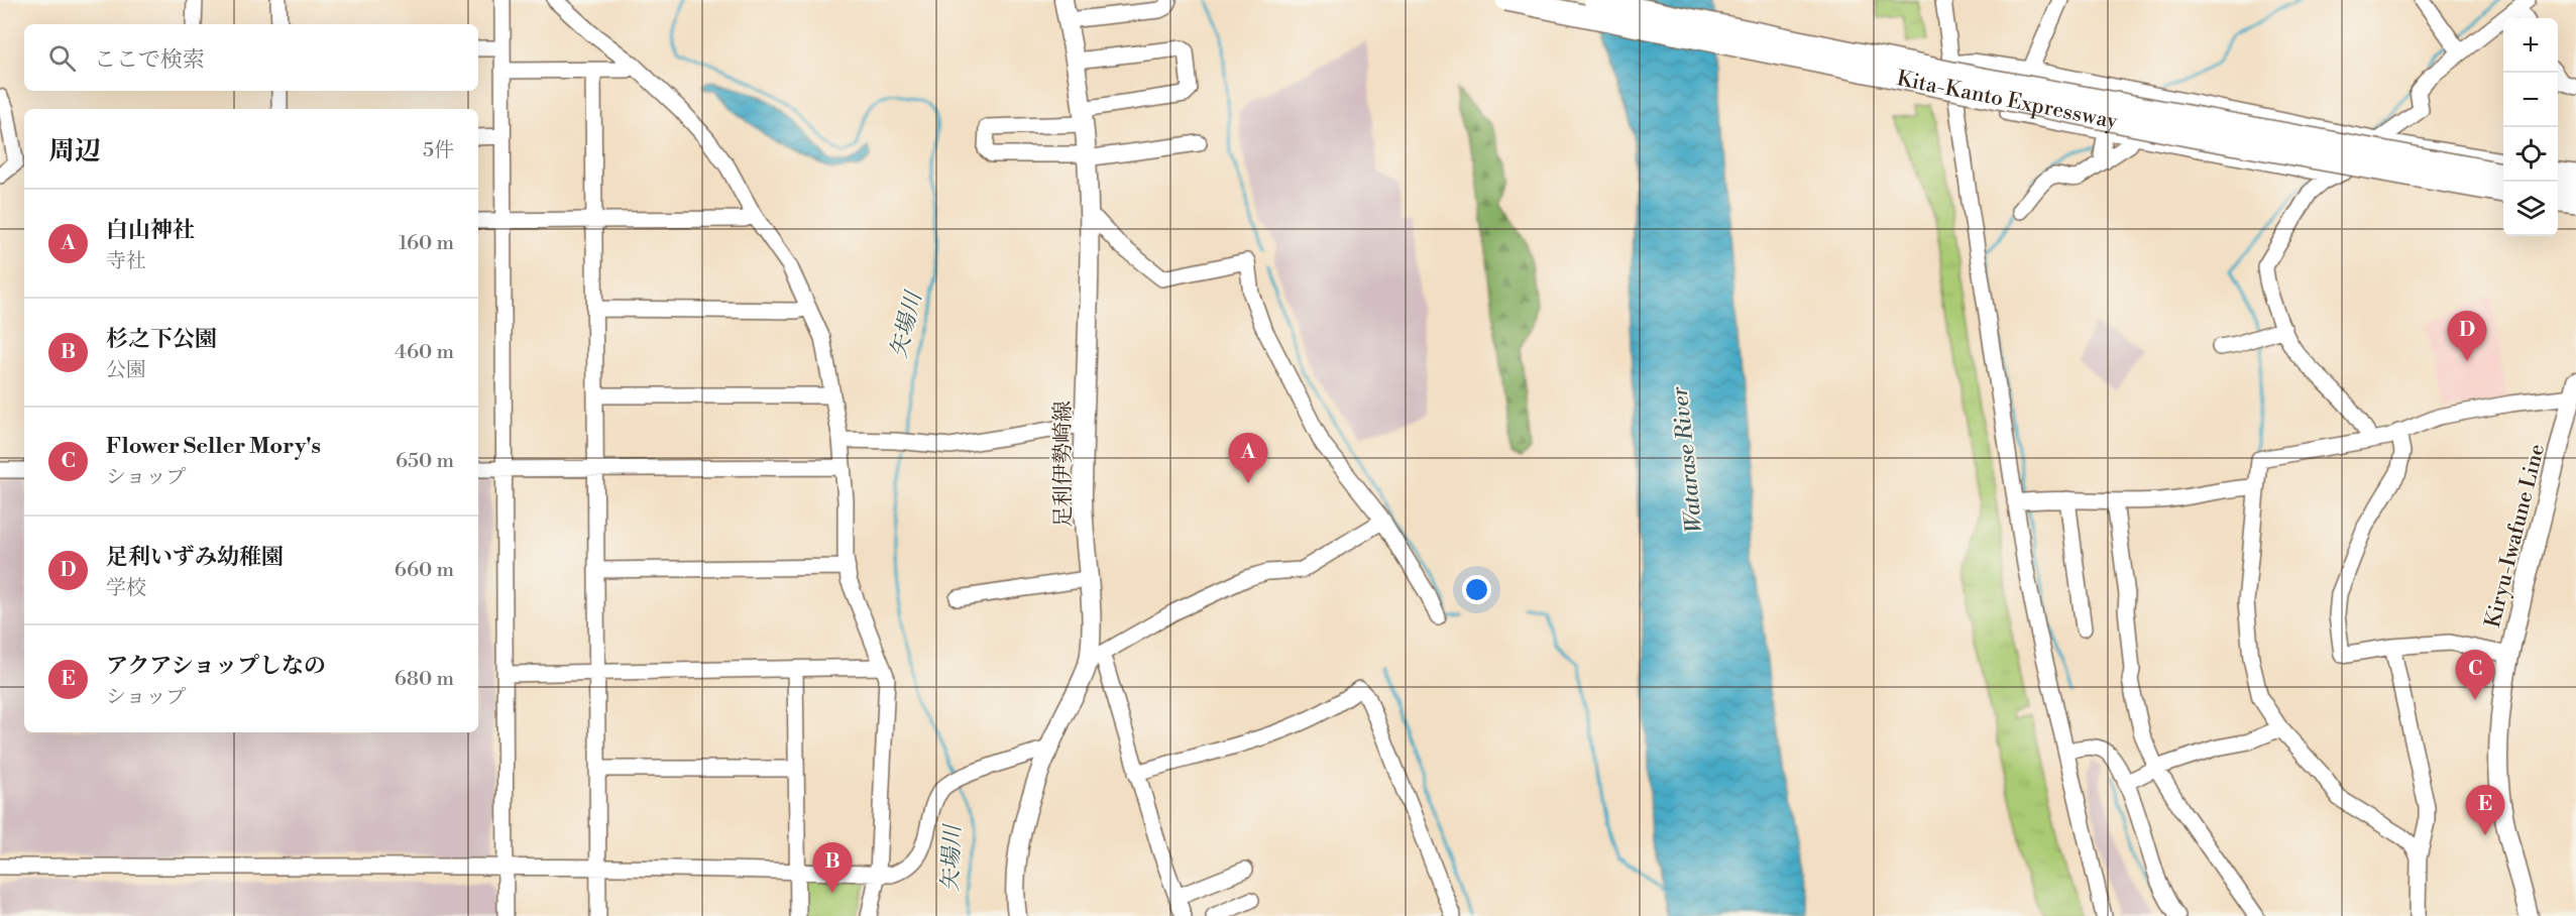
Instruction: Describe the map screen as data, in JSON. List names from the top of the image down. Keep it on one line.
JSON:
{"streets":{"highway":["Kita-Kanto Expressway"],"main road":["足利伊勢崎線","Kiryu-Iwafune Line"]},"water":["矢場川","Watarase River"],"page":{"map_buttons":["+","−"],"search":"ここで検索","heading":["周辺","5件"],"list":[{"mark":"A","name":"白山神社","note":"寺社","value":"160 m"},{"mark":"B","name":"杉之下公園","note":"公園","value":"460 m"},{"mark":"C","name":"Flower Seller Mory's","note":"ショップ","value":"650 m"},{"mark":"D","name":"足利いずみ幼稚園","note":"学校","value":"660 m"},{"mark":"E","name":"アクアショップしなの","note":"ショップ","value":"680 m"}],"pins":["D","A","C","E","B"]}}
